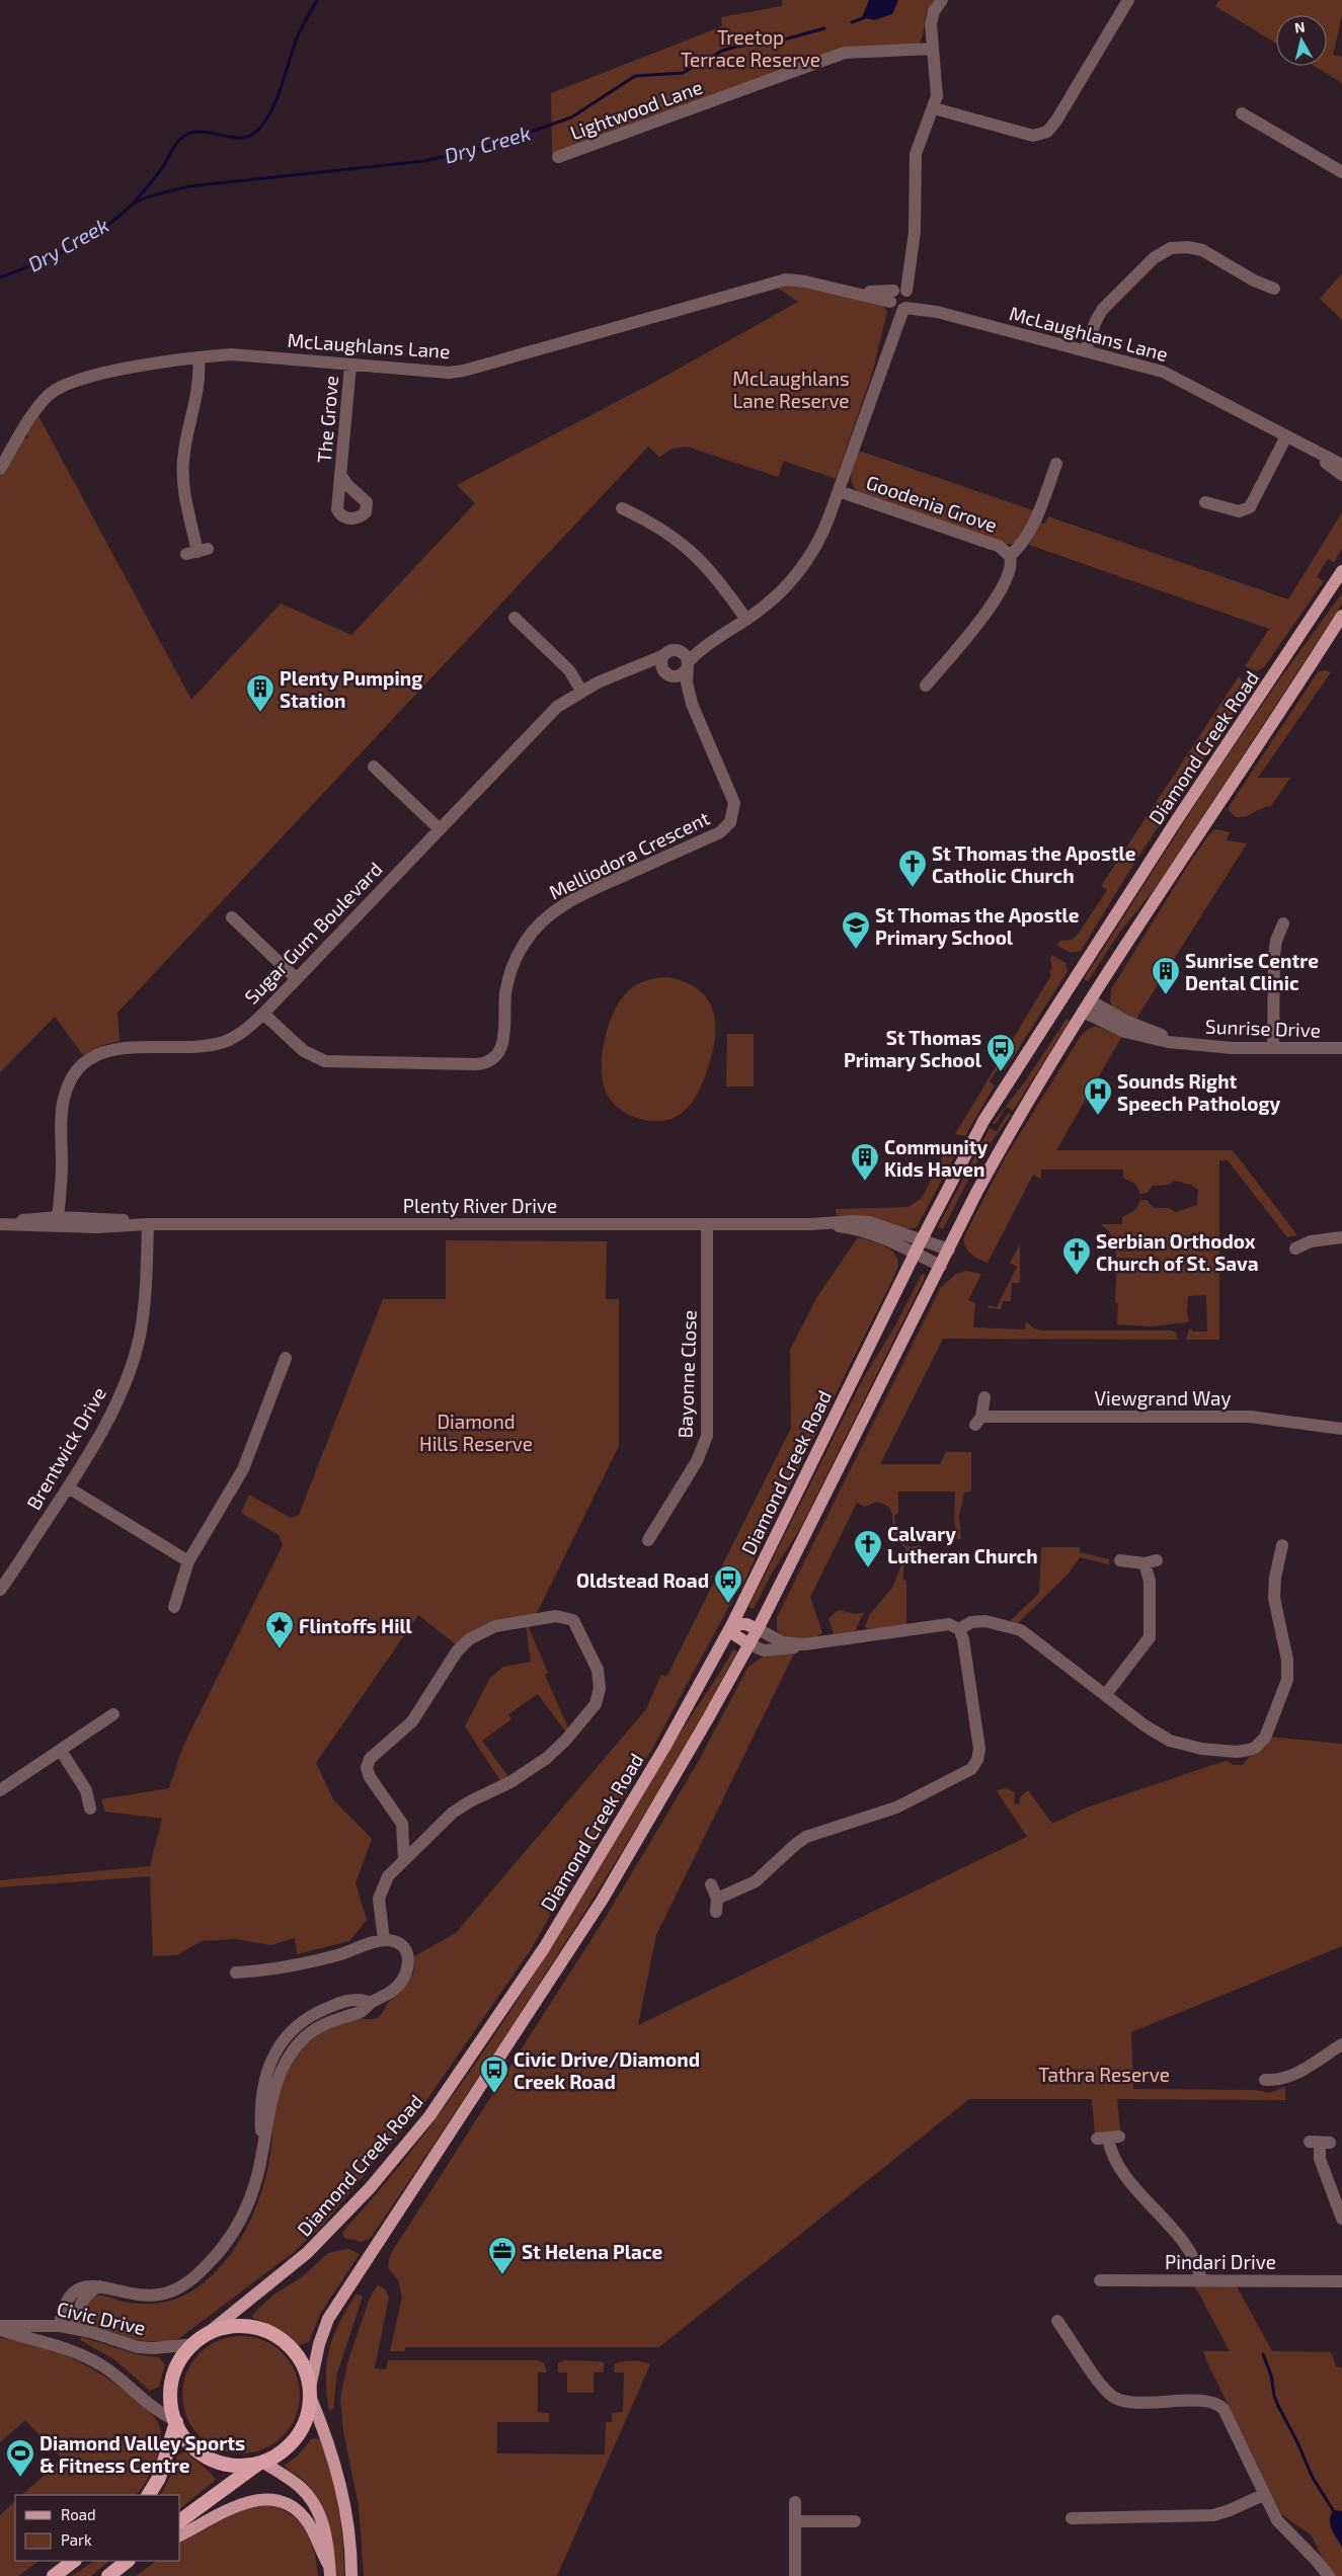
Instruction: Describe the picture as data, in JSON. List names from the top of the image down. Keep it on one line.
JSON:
{"streets":{"main road":["Diamond Creek Road","Sunrise Drive"],"street":["Lightwood Lane","McLaughlans Lane","The Grove","Goodenia Grove","Melliodora Crescent","Sugar Gum Boulevard","Plenty River Drive","Bayonne Close","Viewgrand Way","Brentwick Drive","Pindari Drive","Civic Drive"]},"crossings":[["Lightwood Lane","Sugar Gum Boulevard"],["McLaughlans Lane","The Grove"],["McLaughlans Lane","Sugar Gum Boulevard"],["Goodenia Grove","Sugar Gum Boulevard"],["Diamond Creek Road","Sunrise Drive"],["Diamond Creek Road","Plenty River Drive"],["Diamond Creek Road","Civic Drive"],["Melliodora Crescent","Sugar Gum Boulevard"],["Sugar Gum Boulevard","Plenty River Drive"],["Plenty River Drive","Bayonne Close"],["Plenty River Drive","Brentwick Drive"]],"water":["Dry Creek"],"parks":["Treetop Terrace Reserve","McLaughlans Lane Reserve","Diamond Hills Reserve","Tathra Reserve"],"places":{"building":["Plenty Pumping Station","Sunrise Centre Dental Clinic","Community Kids Haven"],"church":["St Thomas the Apostle Catholic Church","Serbian Orthodox Church of St. Sava","Calvary Lutheran Church"],"school or university":["St Thomas the Apostle Primary School"],"bus stop":["St Thomas Primary School","Oldstead Road","Civic Drive/Diamond Creek Road"],"hospital":["Sounds Right Speech Pathology"],"place":["Flintoffs Hill"],"office":["St Helena Place"],"sports":["Diamond Valley Sports & Fitness Centre"]},"legend":["Road","Park"],"north":"top"}
